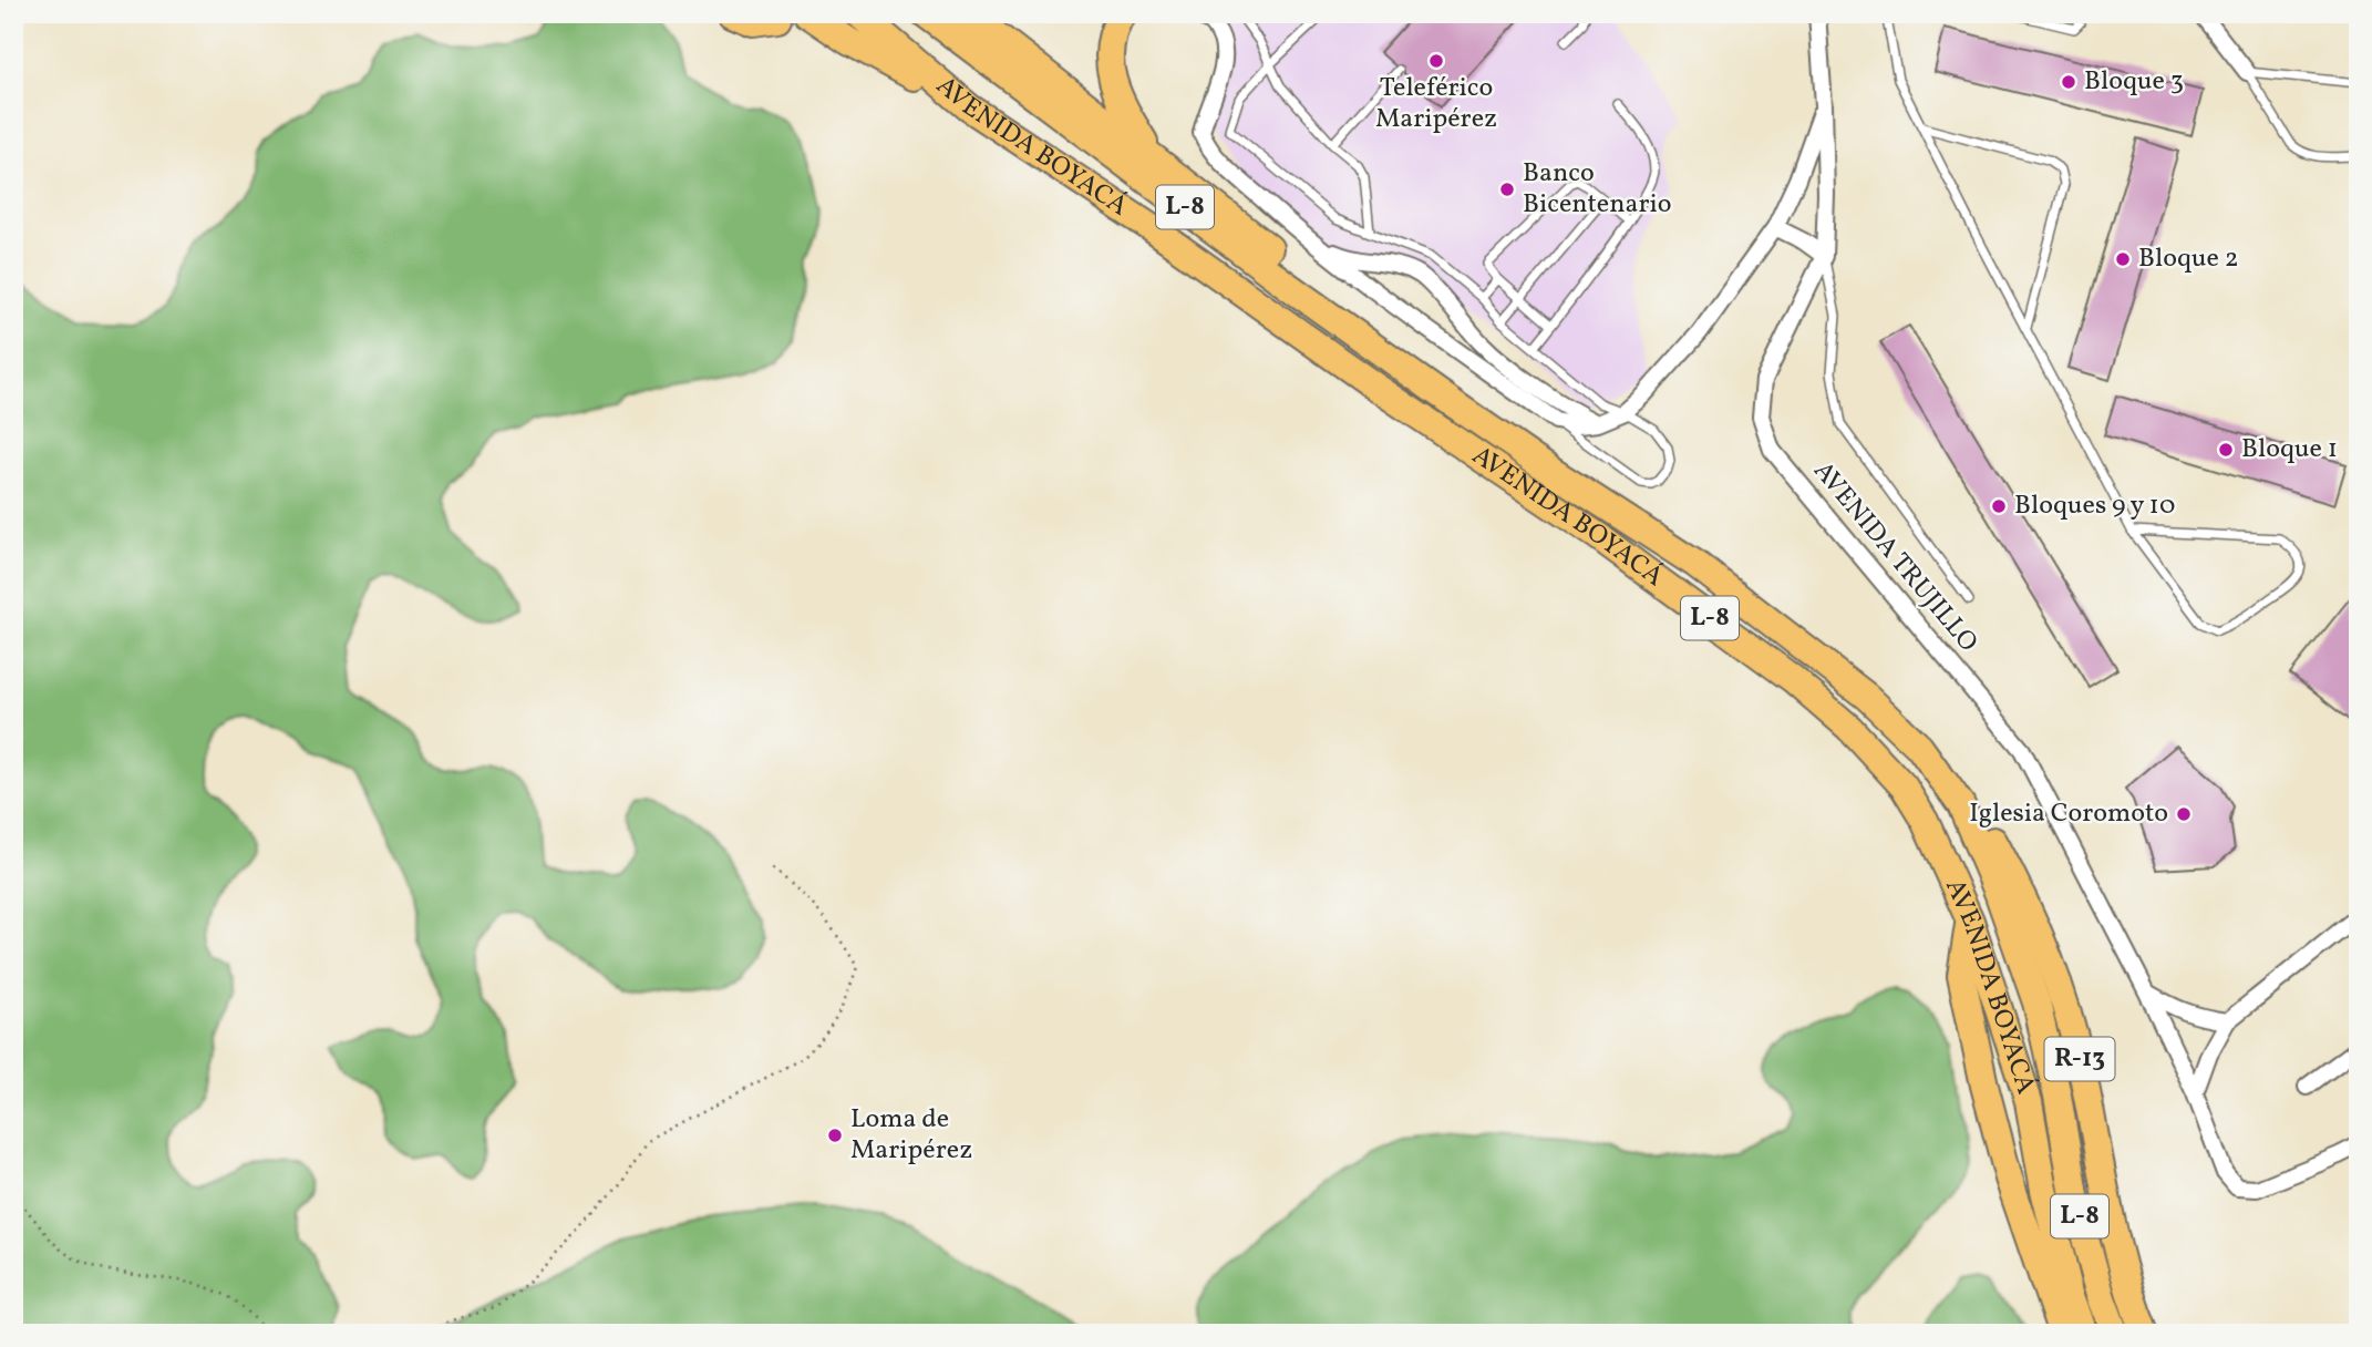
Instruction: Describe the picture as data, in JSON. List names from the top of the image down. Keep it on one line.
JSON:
{"streets":{"highway":["AVENIDA BOYACÁ","L-8","R-13"],"street":["AVENIDA TRUJILLO"]},"crossings":[["AVENIDA BOYACÁ","R-13"]],"places":["Teleférico Maripérez","Bloque 3","Banco Bicentenario","Bloque 2","Bloque 1","Bloques 9 y 10","Iglesia Coromoto","Loma de Maripérez"]}
